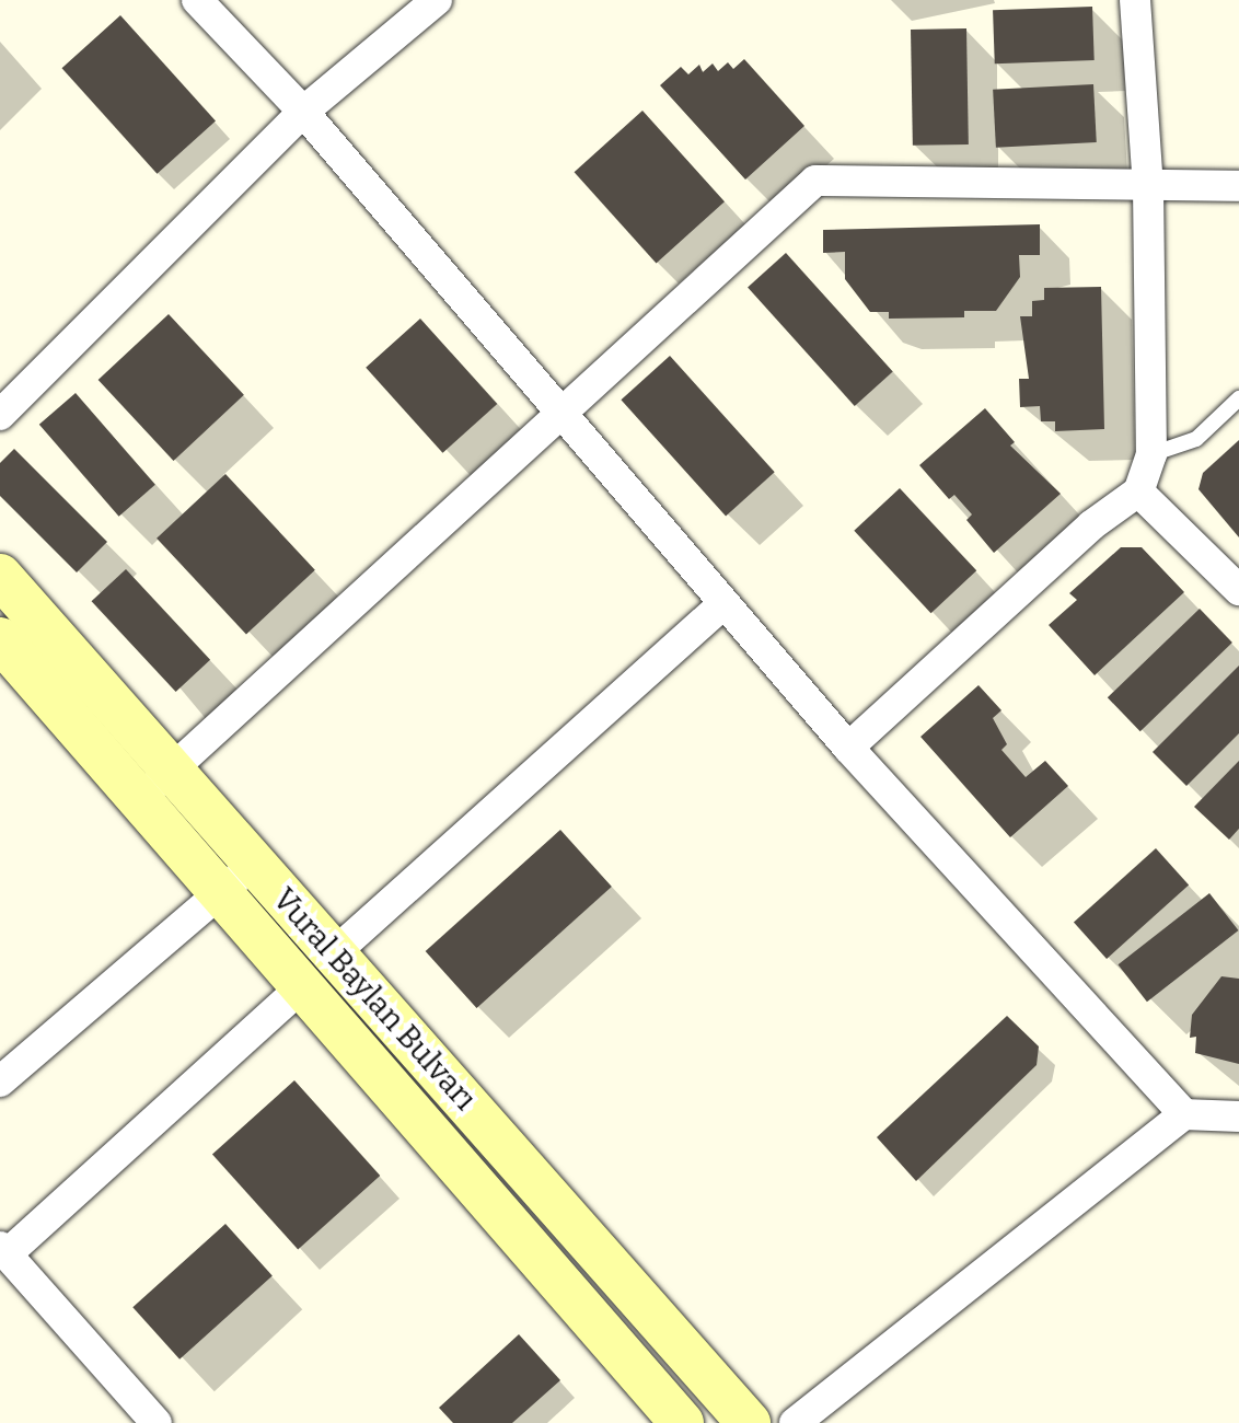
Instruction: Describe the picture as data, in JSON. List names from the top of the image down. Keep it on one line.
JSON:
{"streets":{"main road":["Vural Baylan Bulvarı"]}}
